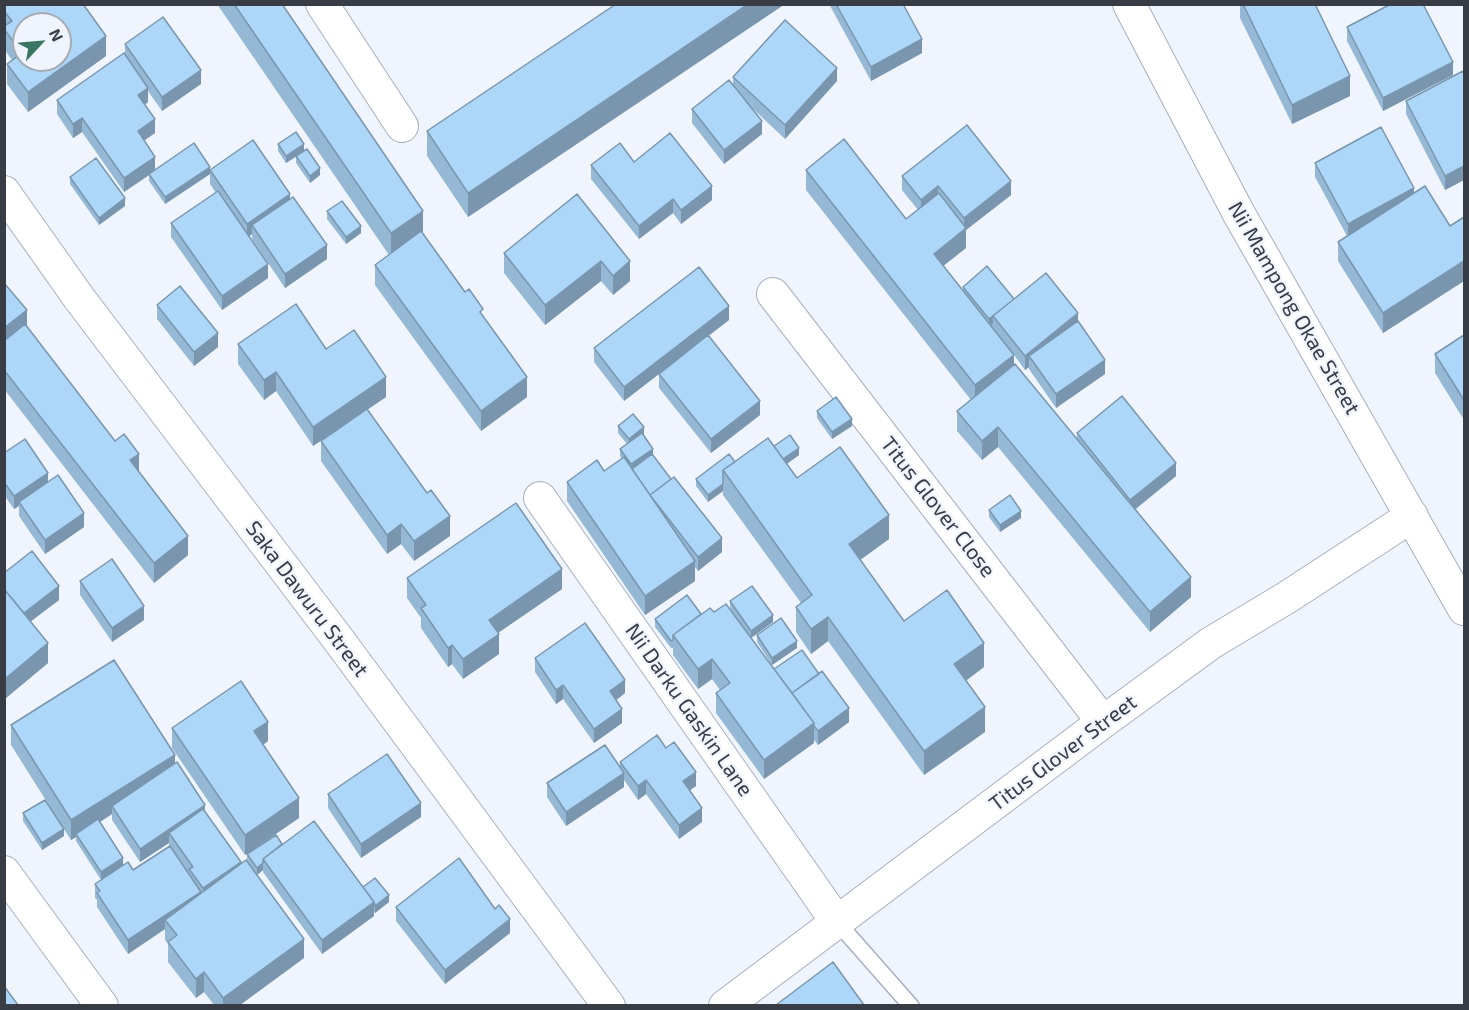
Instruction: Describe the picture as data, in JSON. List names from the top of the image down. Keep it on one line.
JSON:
{"streets":{"street":["Nii Mampong Okae Street","Titus Glover Close","Saka Dawuru Street","Nii Darku Gaskin Lane","Titus Glover Street"]},"crossings":[["Nii Mampong Okae Street","Titus Glover Street"],["Titus Glover Close","Titus Glover Street"],["Nii Darku Gaskin Lane","Titus Glover Street"]],"north":"top right"}
